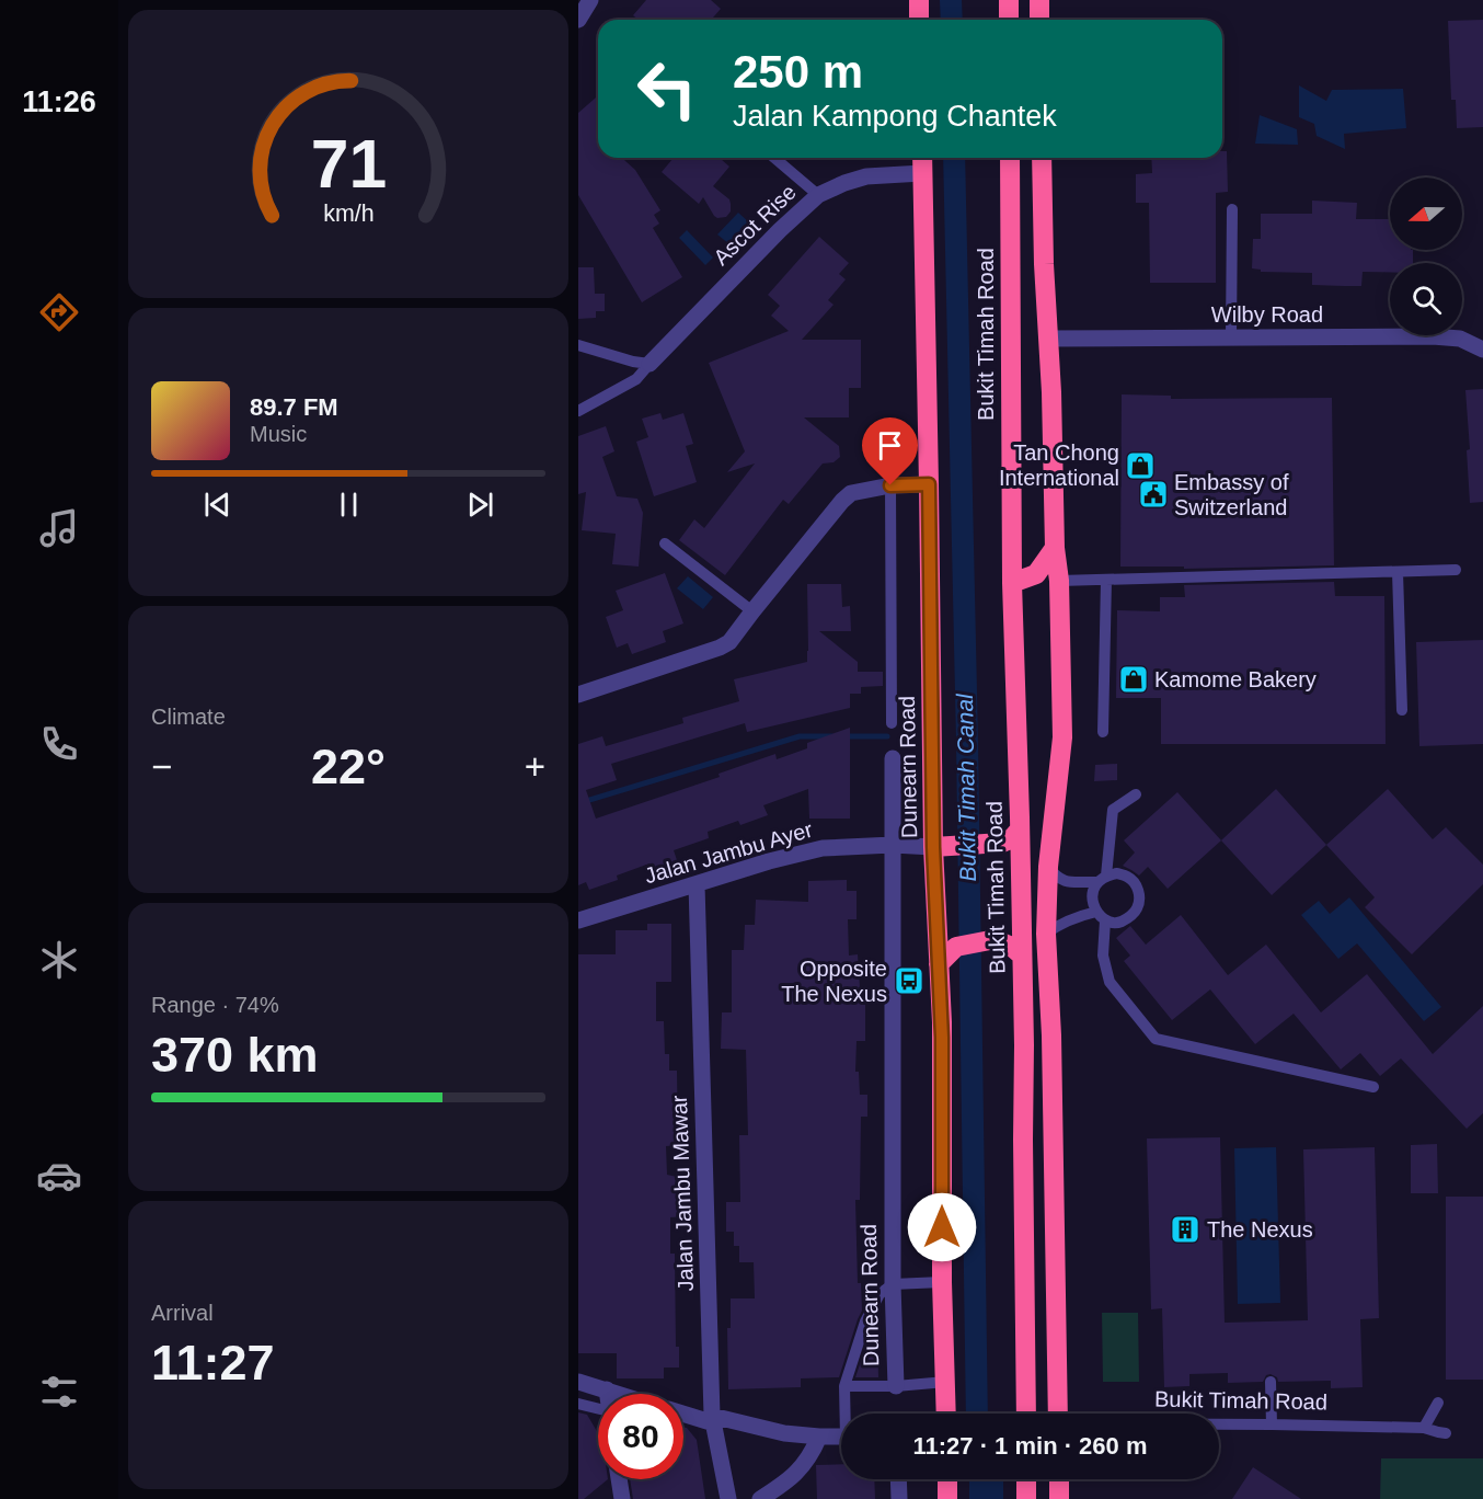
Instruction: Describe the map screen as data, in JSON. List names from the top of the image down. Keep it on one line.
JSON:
{"streets":{"highway":["Bukit Timah Road","Dunearn Road"],"street":["Ascot Rise","Wilby Road","Jalan Jambu Ayer","Jalan Jambu Mawar"]},"crossings":[["Ascot Rise","Dunearn Road"],["Dunearn Road","Jalan Jambu Ayer"],["Jalan Jambu Ayer","Jalan Jambu Mawar"]],"water":["Bukit Timah Canal"],"places":{"shop":["Tan Chong International","Kamome Bakery"],"public building":["Embassy of Switzerland"],"bus stop":["Opposite The Nexus"],"building":["The Nexus"]},"north":"left","page":{"tabs":"11:26","turn":["250 m","Jalan Kampong Chantek"],"song":["89.7 FM","Music"],"tile":["Climate",["Range · 74%","370 km"],["Arrival","11:27"]],"heat":["−","22°","+"],"limit":"80","trip":"11:27 · 1 min · 260 m","gauge":["71","km/h"]}}
